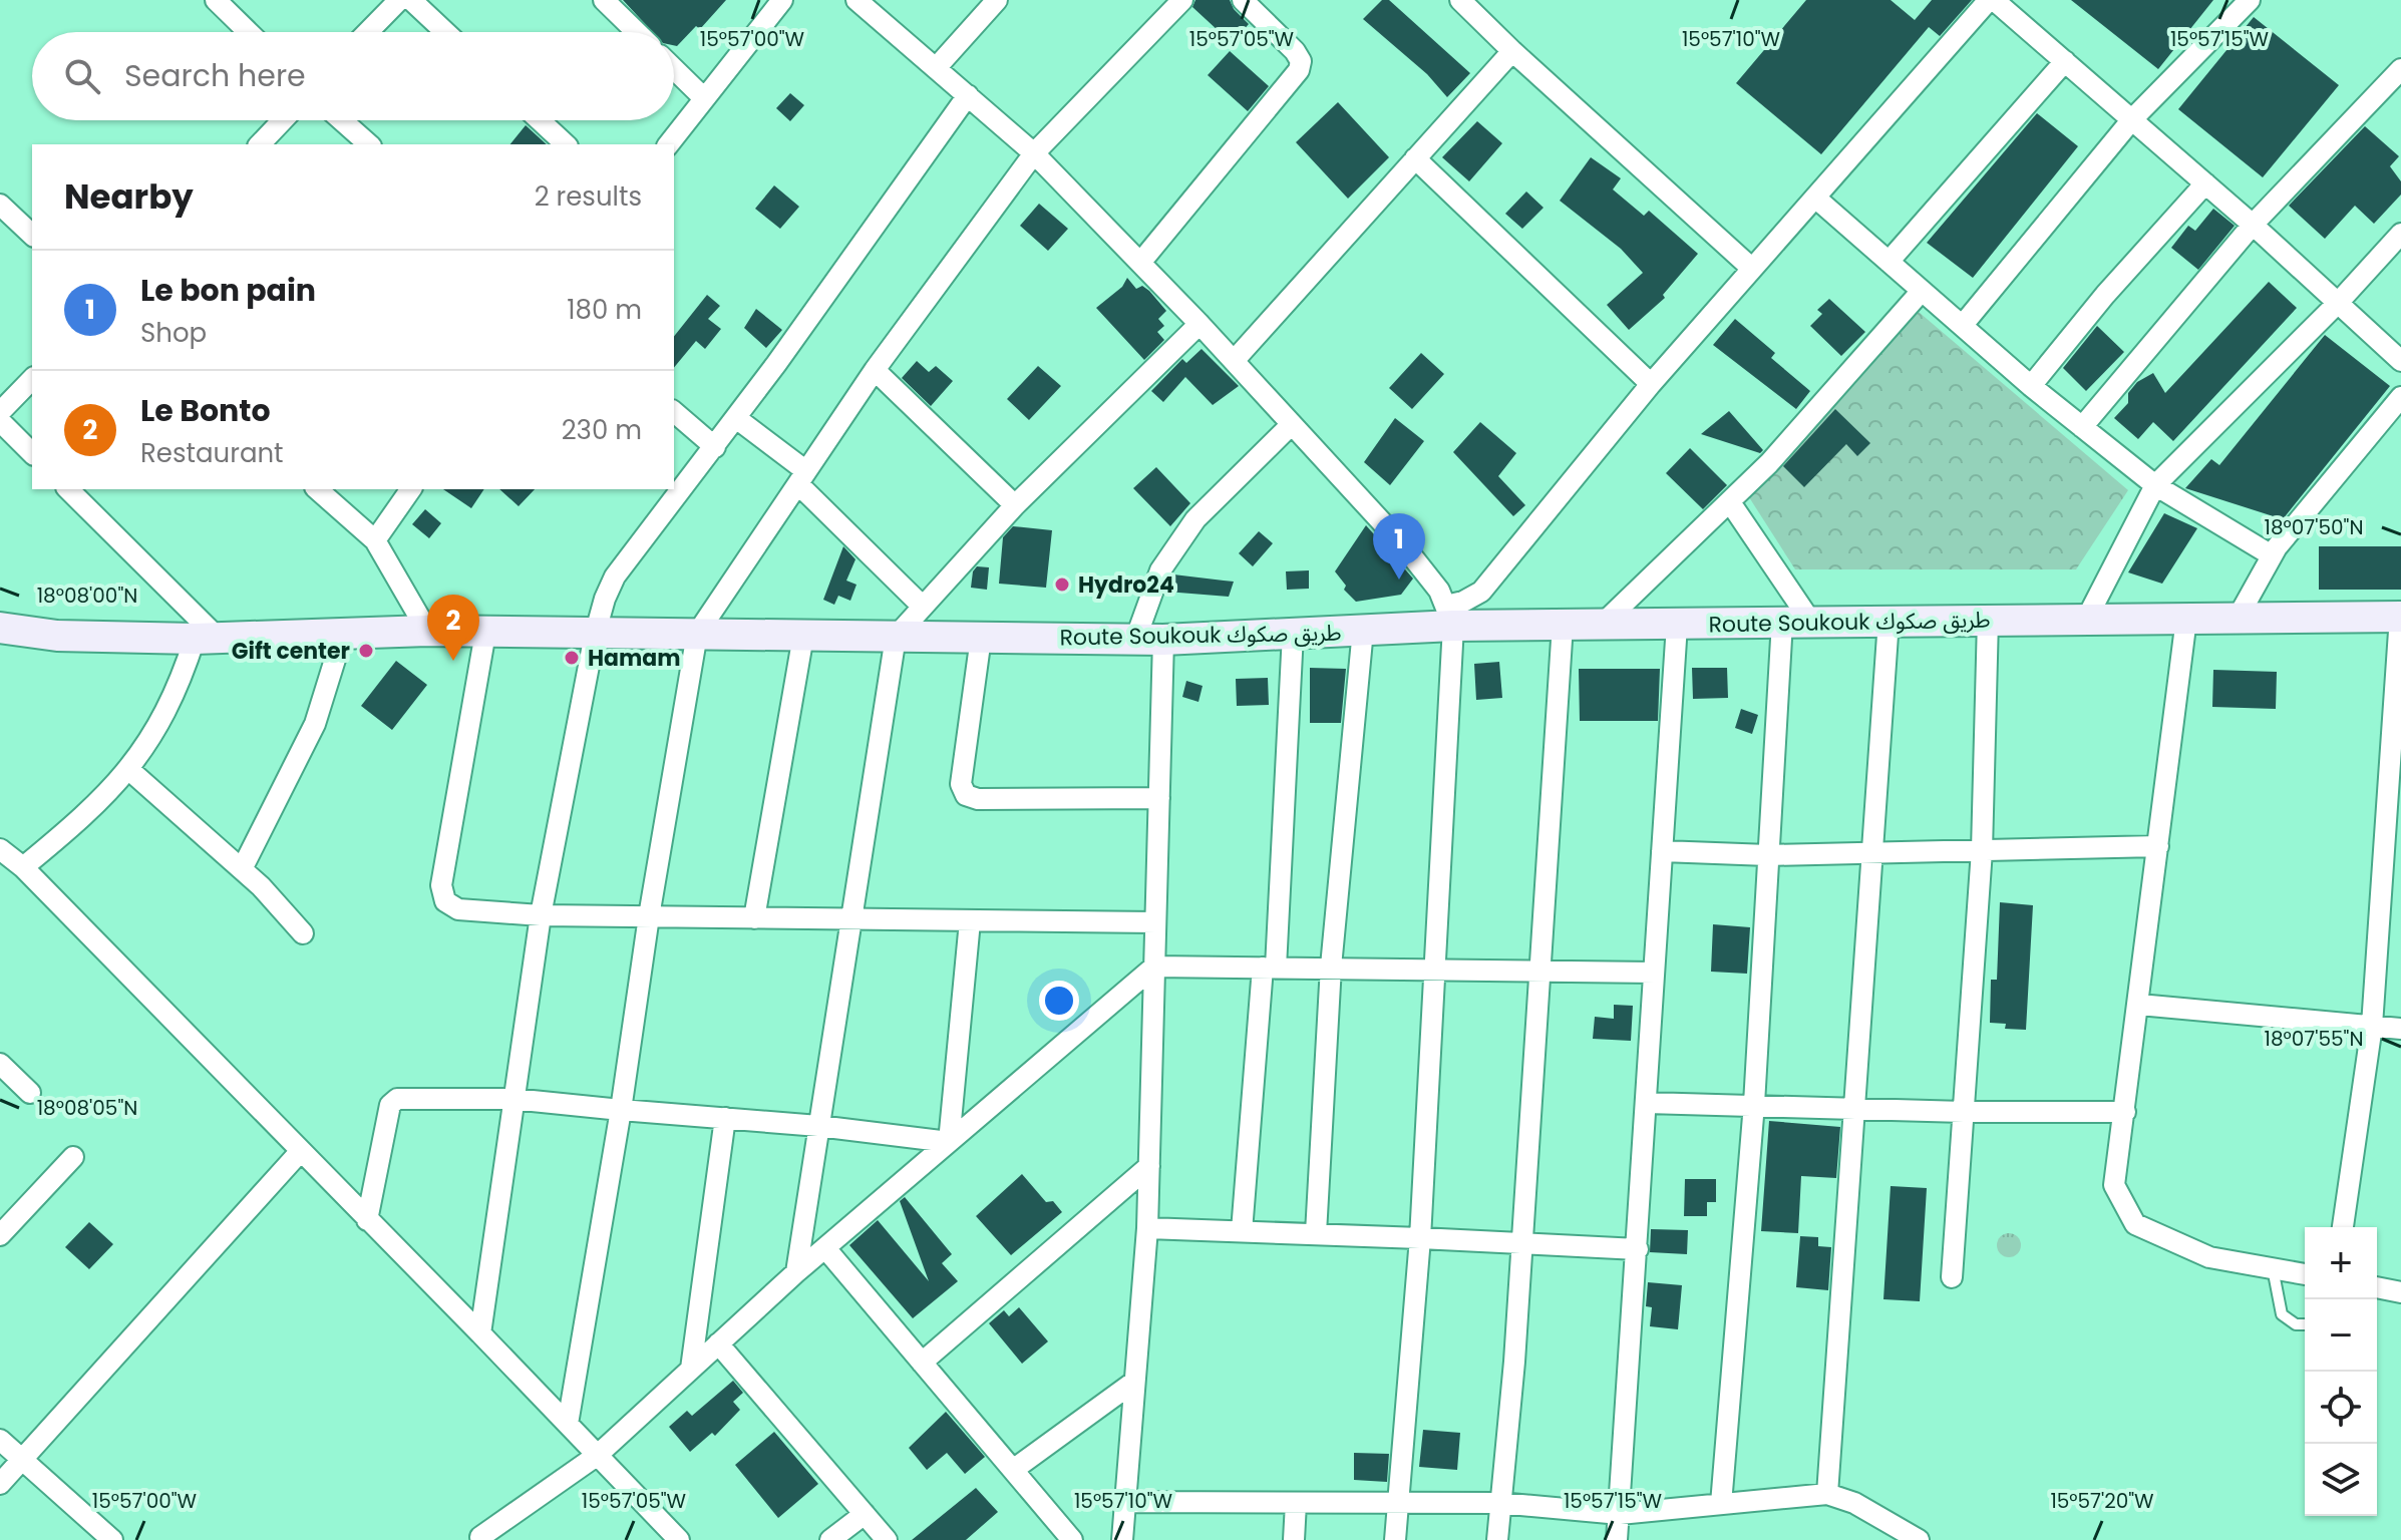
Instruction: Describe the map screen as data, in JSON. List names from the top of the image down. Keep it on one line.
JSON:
{"streets":{"street":["Route Soukouk طريق صكوك"]},"places":["Hydro24","Gift center","Hamam"],"page":{"search":"Search here","heading":["Nearby","2 results"],"list":[{"mark":"1","name":"Le bon pain","note":"Shop","value":"180 m"},{"mark":"2","name":"Le Bonto","note":"Restaurant","value":"230 m"}],"pins":["1","2"],"map_buttons":["+","−"]},"coordinates":["15°57'00\"W","15°57'05\"W","15°57'10\"W","15°57'15\"W","18°07'50\"N","18°08'00\"N","18°07'55\"N","18°08'05\"N","15°57'20\"W"]}
